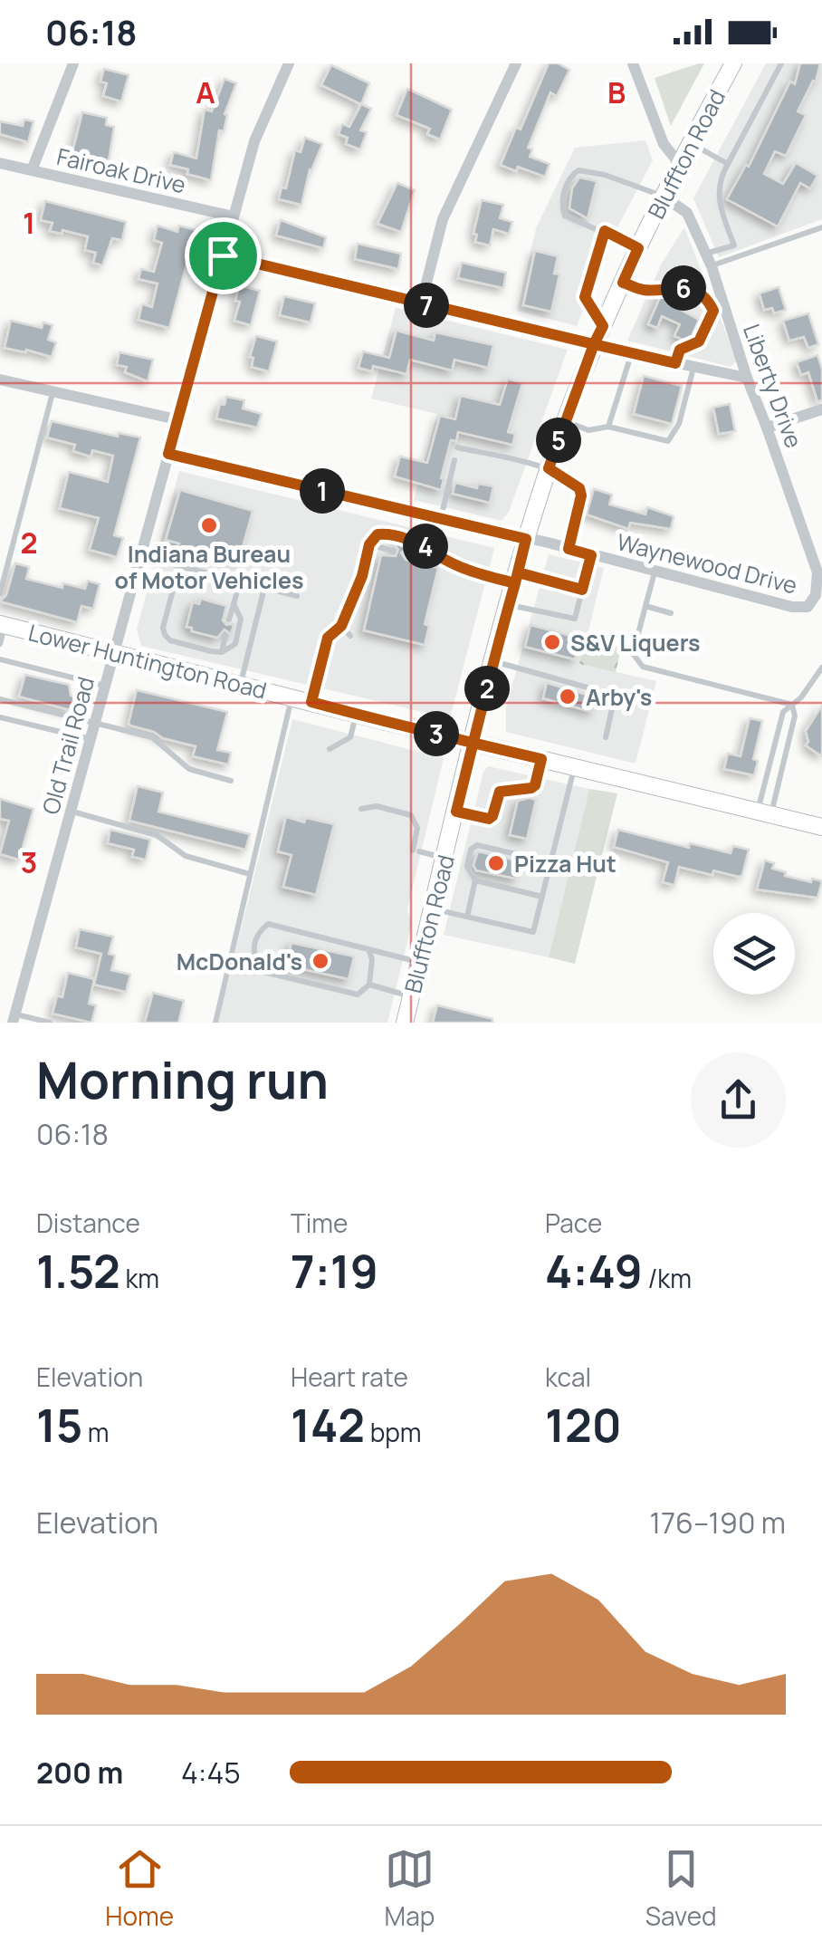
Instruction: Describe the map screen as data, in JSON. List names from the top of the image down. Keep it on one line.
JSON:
{"streets":{"main road":["Bluffton Road","Lower Huntington Road"],"street":["Fairoak Drive","Liberty Drive","Waynewood Drive","Old Trail Road"]},"crossings":[["Bluffton Road","Liberty Drive"],["Bluffton Road","Waynewood Drive"],["Bluffton Road","Lower Huntington Road"],["Fairoak Drive","Old Trail Road"],["Liberty Drive","Waynewood Drive"],["Waynewood Drive","Old Trail Road"],["Lower Huntington Road","Old Trail Road"]],"places":["Indiana Bureau of Motor Vehicles","S&V Liquers","Arby's","Pizza Hut","McDonald's"],"page":{"status":"06:18","pins":["6","7","5","1","4","2","3"],"heading":["Morning run","06:18"],"stats":[["Distance","1.52 km"],["Time","7:19"],["Pace","4:49 /km"],["Elevation","15 m"],["Heart rate","142 bpm"],["kcal","120"]],"chart":["Elevation","176–190 m"],"list":[{"name":"200 m","note":"4:45"}],"tabs":["Home","Map","Saved"]},"grid":{"columns":["A","B"],"rows":["1","2","3"]}}
